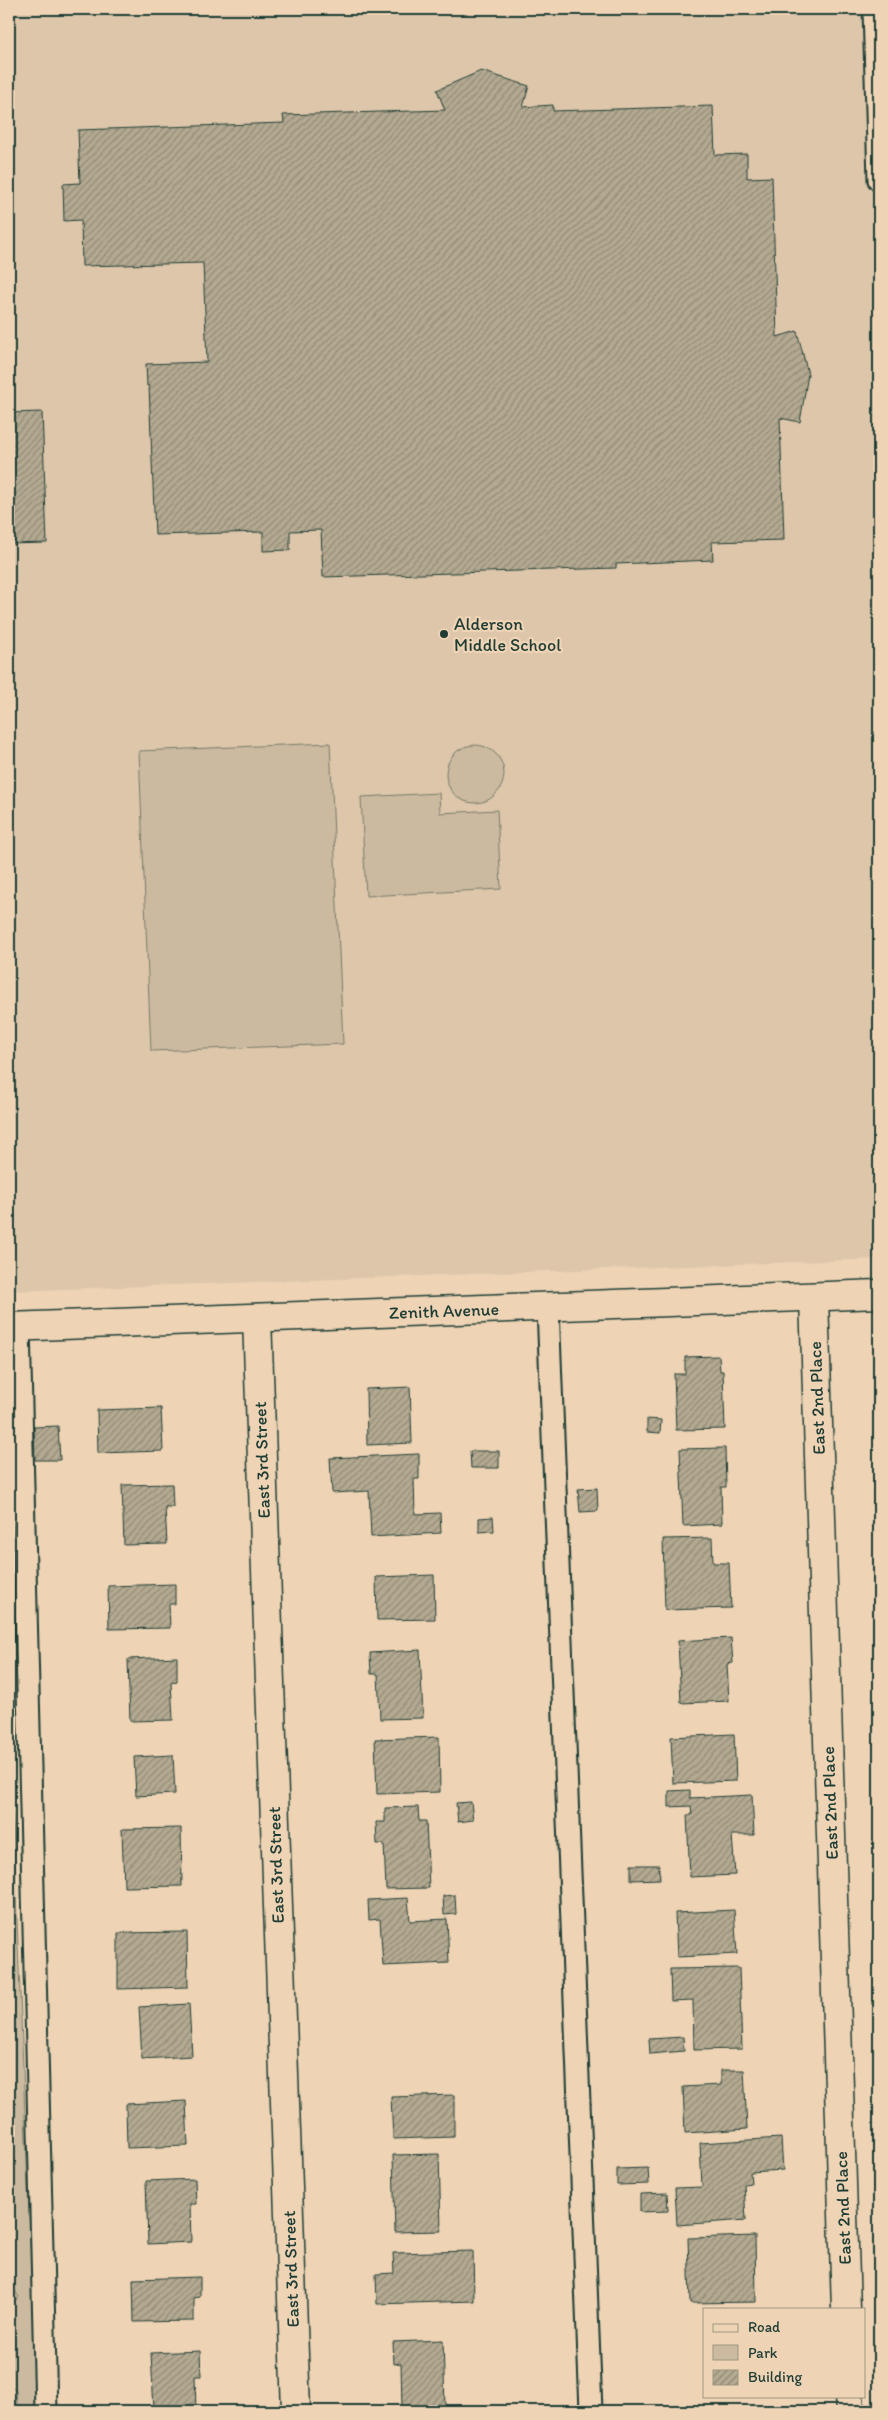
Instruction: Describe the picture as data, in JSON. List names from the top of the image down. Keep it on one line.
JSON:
{"streets":{"street":["Zenith Avenue","East 2nd Place","East 3rd Street"]},"crossings":[["Zenith Avenue","East 2nd Place"],["Zenith Avenue","East 3rd Street"]],"places":["Alderson Middle School"],"legend":["Road","Park","Building"]}
